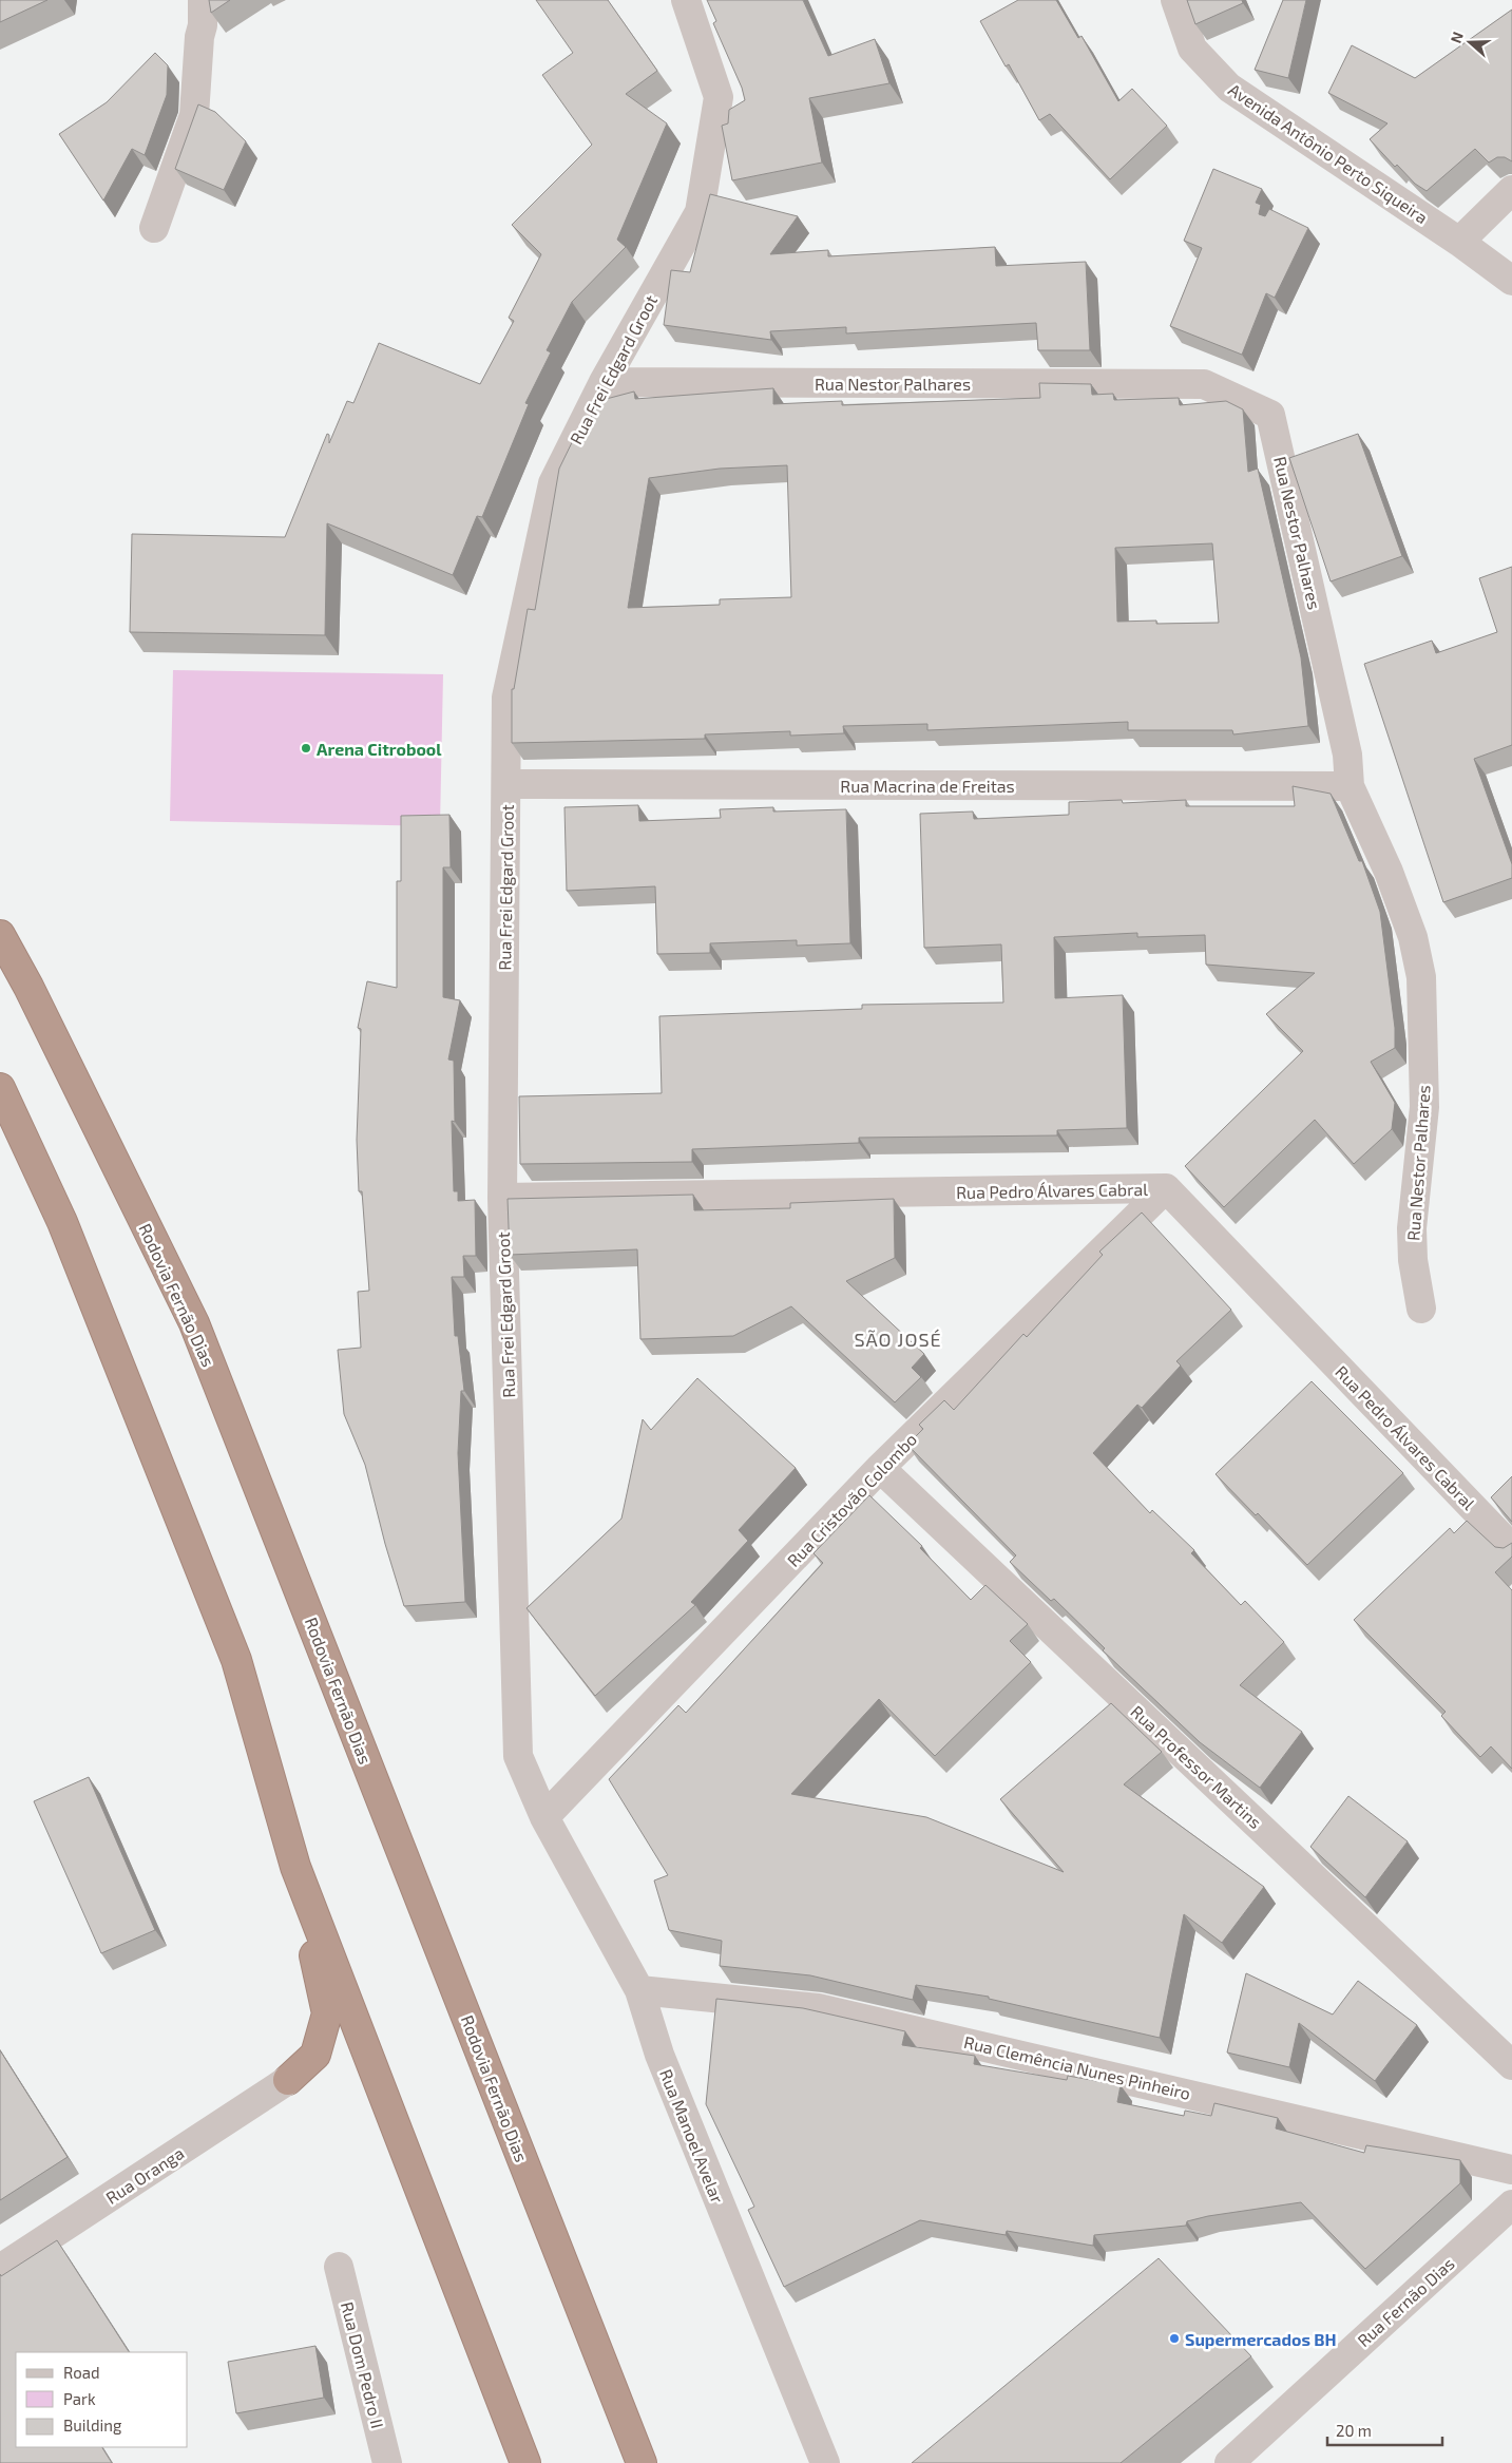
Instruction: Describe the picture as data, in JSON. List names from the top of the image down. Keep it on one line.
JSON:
{"streets":{"highway":["Rodovia Fernão Dias"],"street":["Avenida Antônio Perto Siqueira","Rua Frei Edgard Groot","Rua Nestor Palhares","Rua Macrina de Freitas","Rua Pedro Álvares Cabral","Rua Cristovão Colombo","Rua Professor Martins","Rua Clemência Nunes Pinheiro","Rua Manoel Avelar","Rua Oranga","Rua Fernão Dias","Rua Dom Pedro II"]},"crossings":[["Rua Frei Edgard Groot","Rua Nestor Palhares"],["Rua Frei Edgard Groot","Rua Macrina de Freitas"],["Rua Frei Edgard Groot","Rua Pedro Álvares Cabral"],["Rua Frei Edgard Groot","Rua Cristovão Colombo"],["Rua Frei Edgard Groot","Rua Manoel Avelar"],["Rua Nestor Palhares","Rua Macrina de Freitas"],["Rua Pedro Álvares Cabral","Rua Cristovão Colombo"],["Rua Cristovão Colombo","Rua Professor Martins"],["Rua Cristovão Colombo","Rua Manoel Avelar"],["Rua Clemência Nunes Pinheiro","Rua Manoel Avelar"]],"districts":["SÃO JOSÉ"],"places":["Arena Citrobool","Supermercados BH"],"legend":["Road","Park","Building"],"scale_bar":"20 m","north":"left"}
